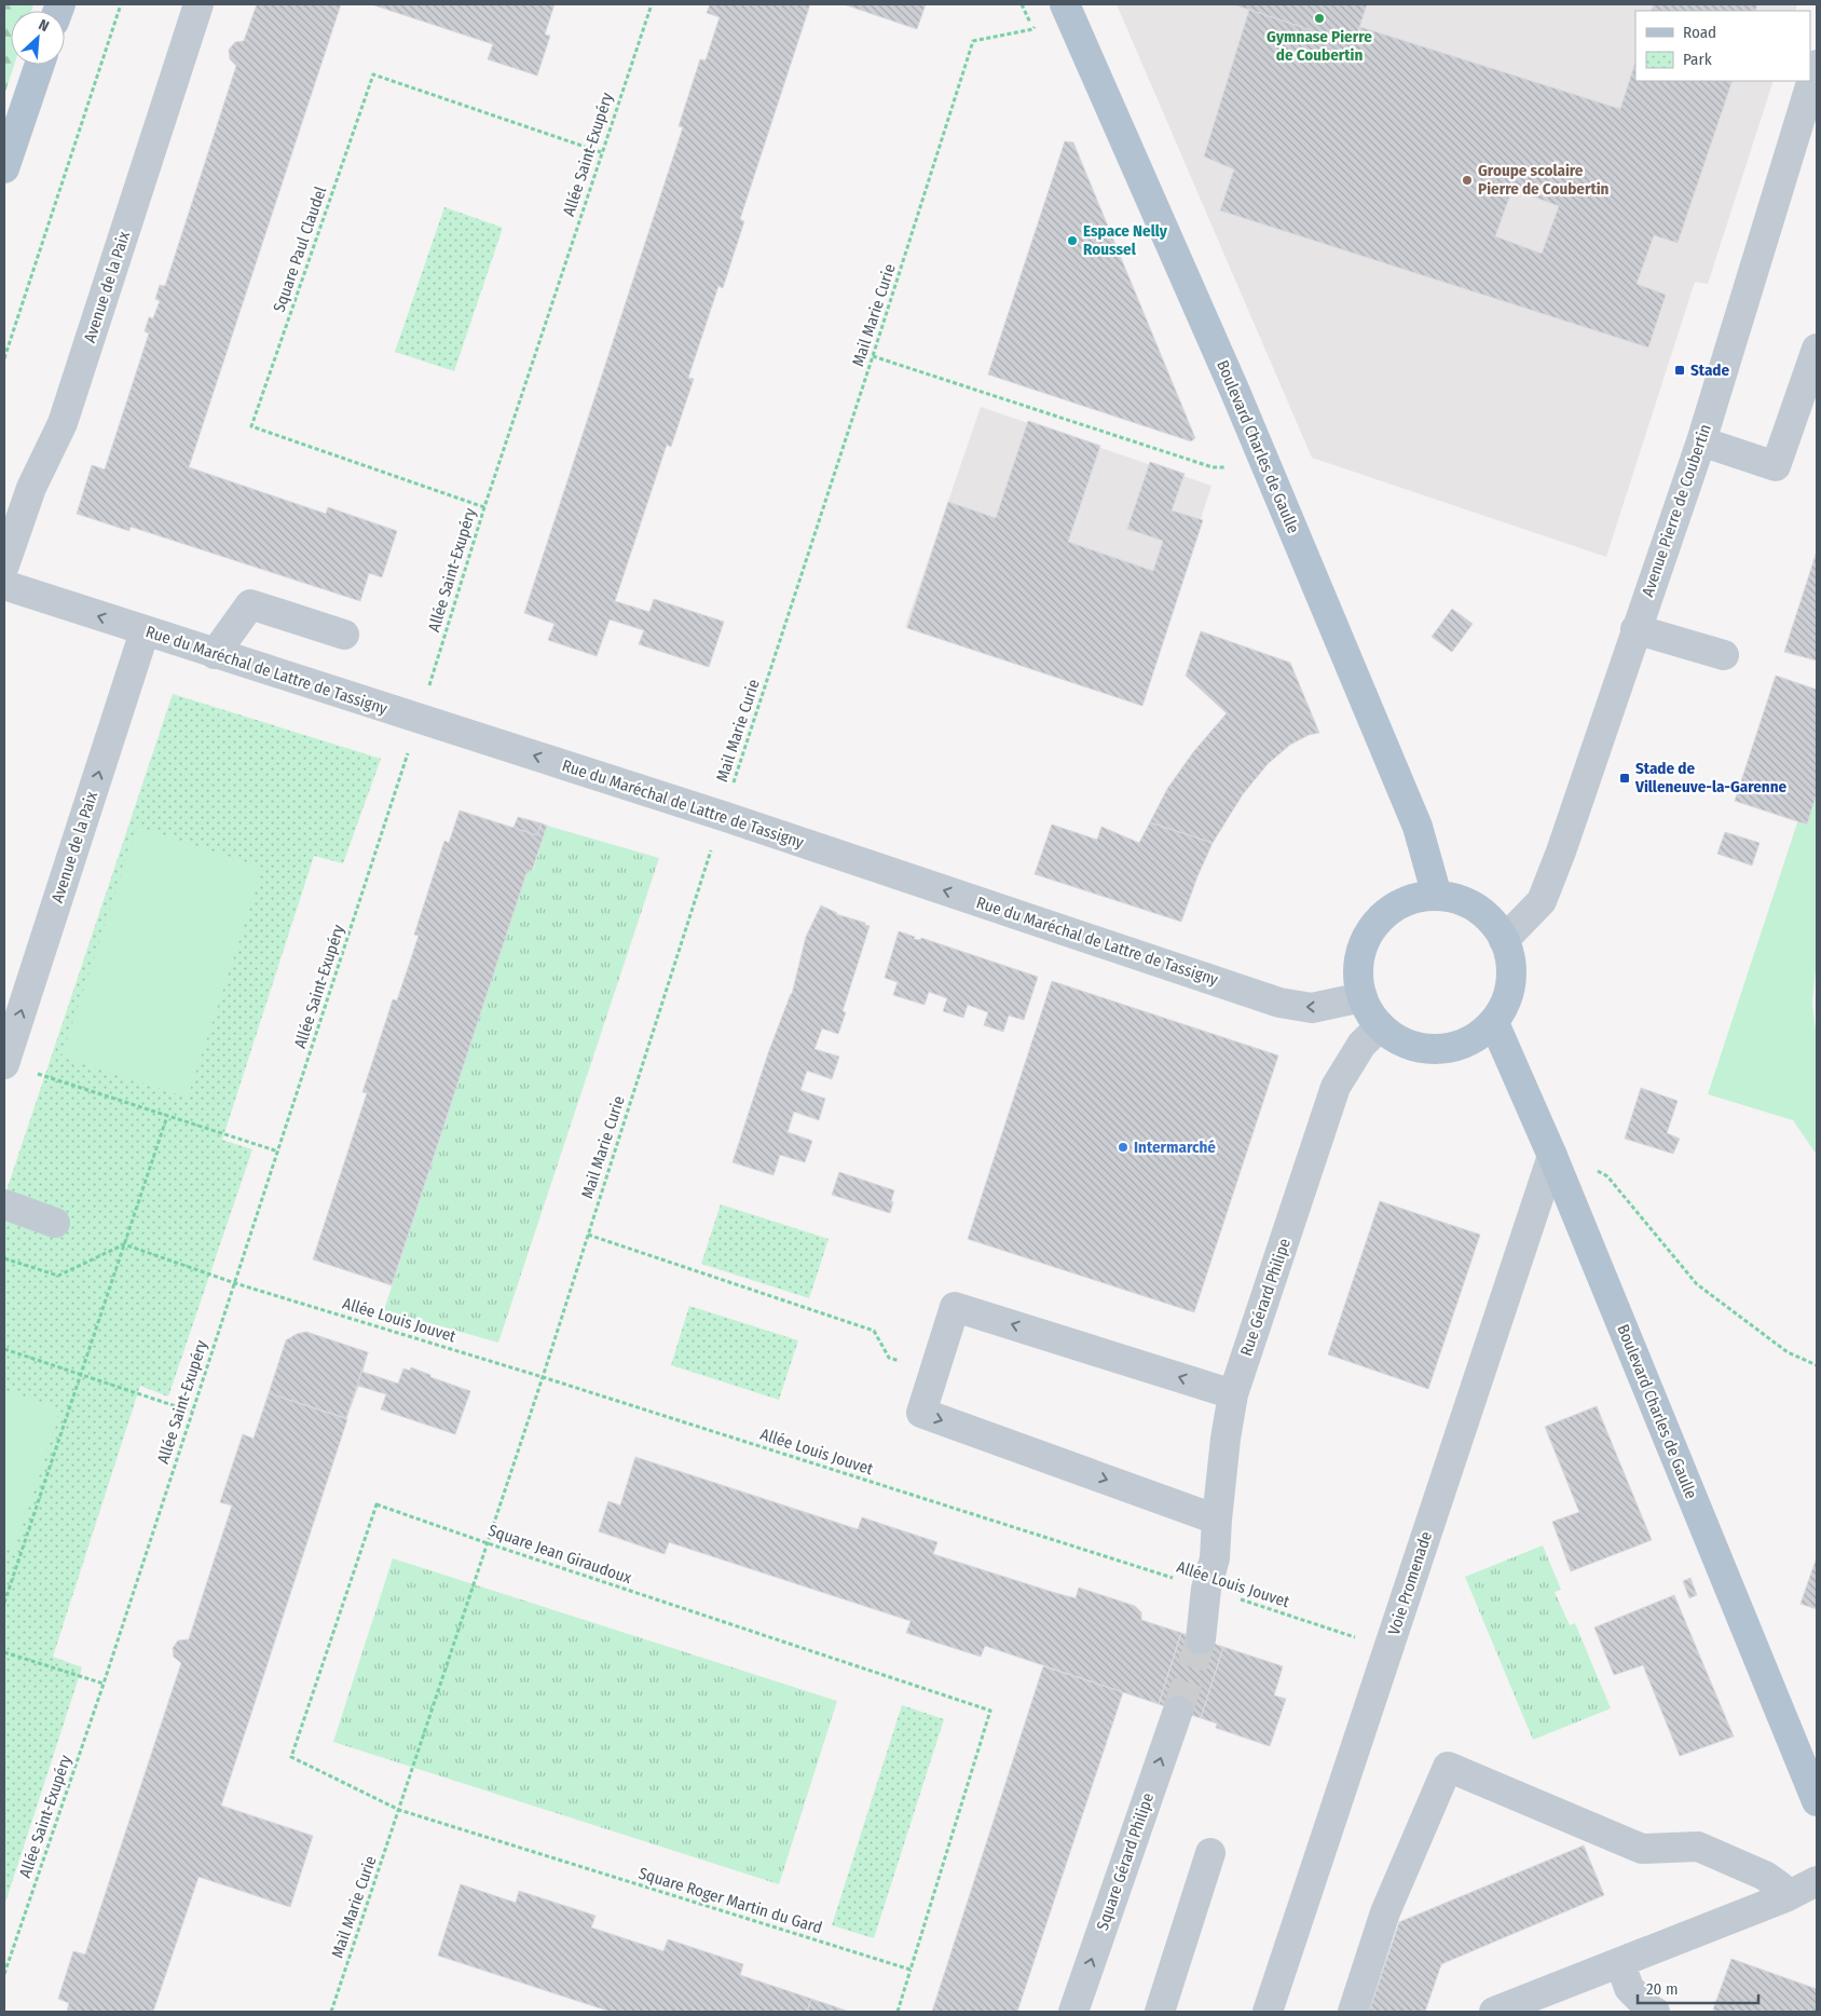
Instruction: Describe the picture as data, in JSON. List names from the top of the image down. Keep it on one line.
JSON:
{"streets":{"main road":["Boulevard Charles de Gaulle"],"street":["Avenue de la Paix","Avenue Pierre de Coubertin","Rue du Maréchal de Lattre de Tassigny","Rue Gérard Philipe","Voie Promenade","Square Gérard Philipe"],"path":["Allée Saint-Exupéry","Square Paul Claudel","Mail Marie Curie","Allée Louis Jouvet","Square Jean Giraudoux","Square Roger Martin du Gard"]},"crossings":[["Allée Saint-Exupéry","Square Paul Claudel"],["Allée Saint-Exupéry","Rue du Maréchal de Lattre de Tassigny"],["Allée Saint-Exupéry","Allée Louis Jouvet"],["Avenue de la Paix","Rue du Maréchal de Lattre de Tassigny"],["Mail Marie Curie","Rue du Maréchal de Lattre de Tassigny"],["Mail Marie Curie","Allée Louis Jouvet"],["Mail Marie Curie","Square Jean Giraudoux"],["Mail Marie Curie","Square Roger Martin du Gard"],["Boulevard Charles de Gaulle","Avenue Pierre de Coubertin"],["Boulevard Charles de Gaulle","Rue du Maréchal de Lattre de Tassigny"],["Boulevard Charles de Gaulle","Rue Gérard Philipe"],["Boulevard Charles de Gaulle","Voie Promenade"],["Avenue Pierre de Coubertin","Rue du Maréchal de Lattre de Tassigny"],["Avenue Pierre de Coubertin","Rue Gérard Philipe"],["Rue du Maréchal de Lattre de Tassigny","Rue Gérard Philipe"],["Rue Gérard Philipe","Allée Louis Jouvet"],["Allée Louis Jouvet","Voie Promenade"],["Square Jean Giraudoux","Square Roger Martin du Gard"]],"one_way":["Avenue de la Paix","Rue du Maréchal de Lattre de Tassigny"],"places":{"other":["Gymnase Pierre de Coubertin","Groupe scolaire Pierre de Coubertin","Espace Nelly Roussel","Intermarché"],"transit":["Stade","Stade de Villeneuve-la-Garenne"]},"legend":["Road","Park"],"scale_bar":"20 m","north":"top right"}
